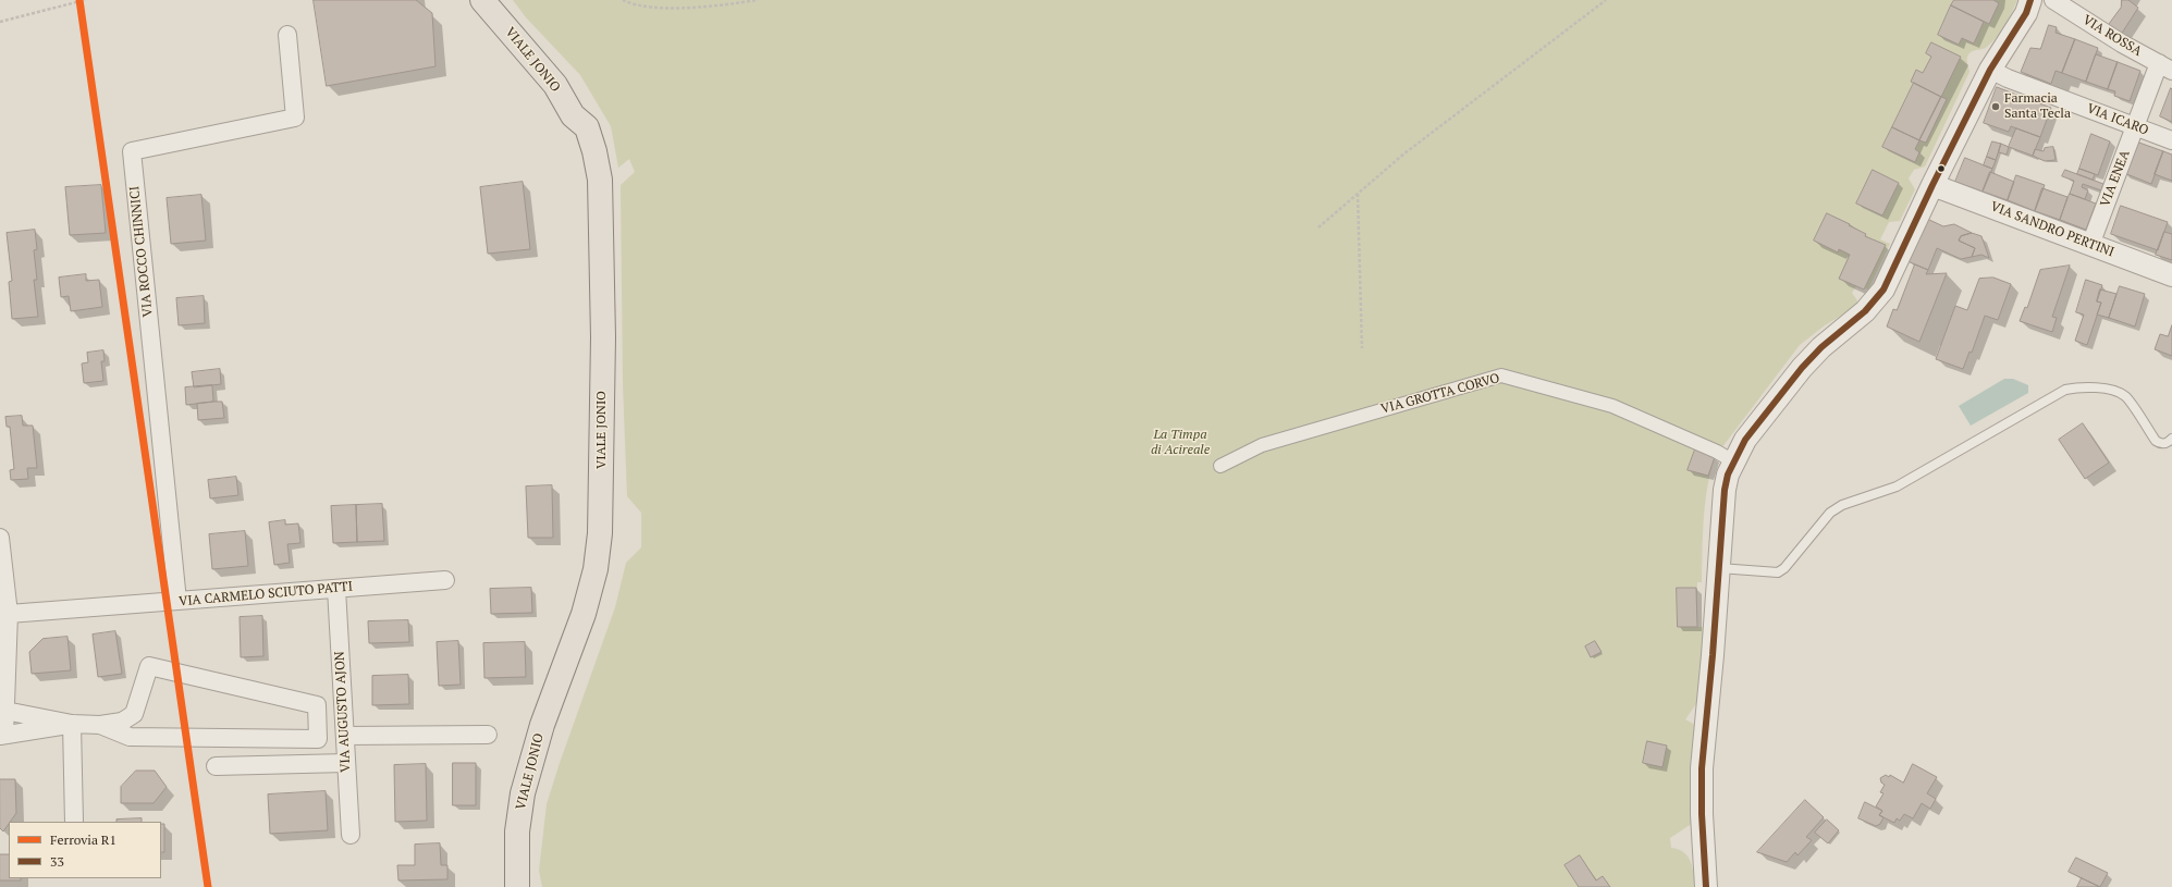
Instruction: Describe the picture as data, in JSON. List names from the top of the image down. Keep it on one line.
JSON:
{"streets":{"main road":["VIALE JONIO"],"street":["VIA ROSSA","VIA ICARO","VIA ENEA","VIA SANDRO PERTINI","VIA ROCCO CHINNICI","VIA GROTTA CORVO","VIA CARMELO SCIUTO PATTI","VIA AUGUSTO AJON"]},"crossings":[["VIA ROSSA","VIA ENEA"],["VIA ICARO","VIA ENEA"],["VIA ENEA","VIA SANDRO PERTINI"],["VIA ROCCO CHINNICI","VIA CARMELO SCIUTO PATTI"],["VIA CARMELO SCIUTO PATTI","VIA AUGUSTO AJON"]],"parks":["La Timpa di Acireale"],"places":["Farmacia Santa Tecla"],"lines":["rail line R1","transit line 33"],"legend":["Ferrovia R1","33"]}
